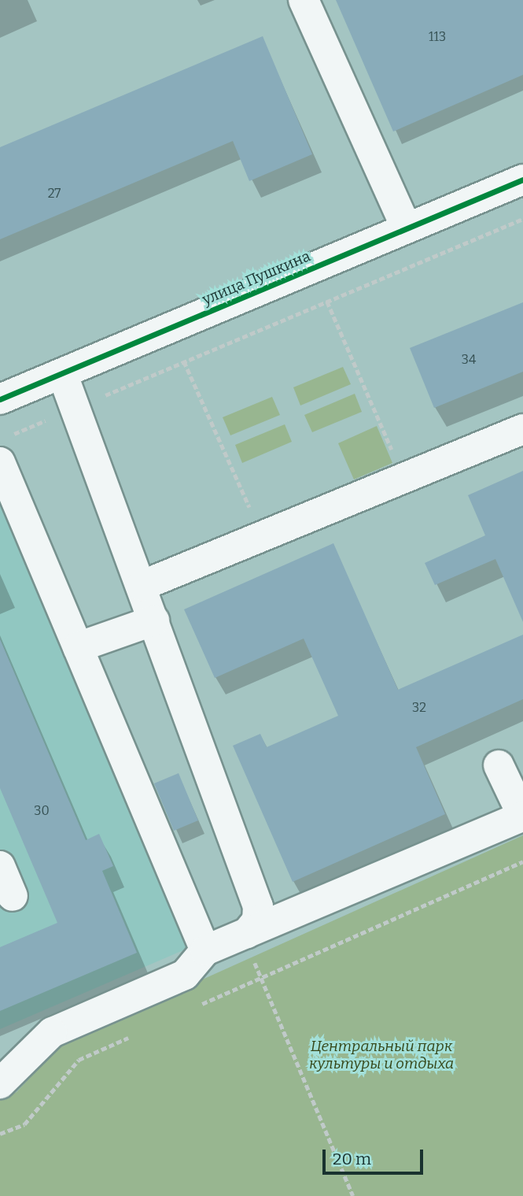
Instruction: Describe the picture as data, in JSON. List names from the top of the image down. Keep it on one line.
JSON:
{"streets":{"street":["улица Пушкина"]},"parks":["Центральный парк культуры и отдыха"],"house_numbers":["113","27","34","32","30"],"scale_bar":"20 m"}
